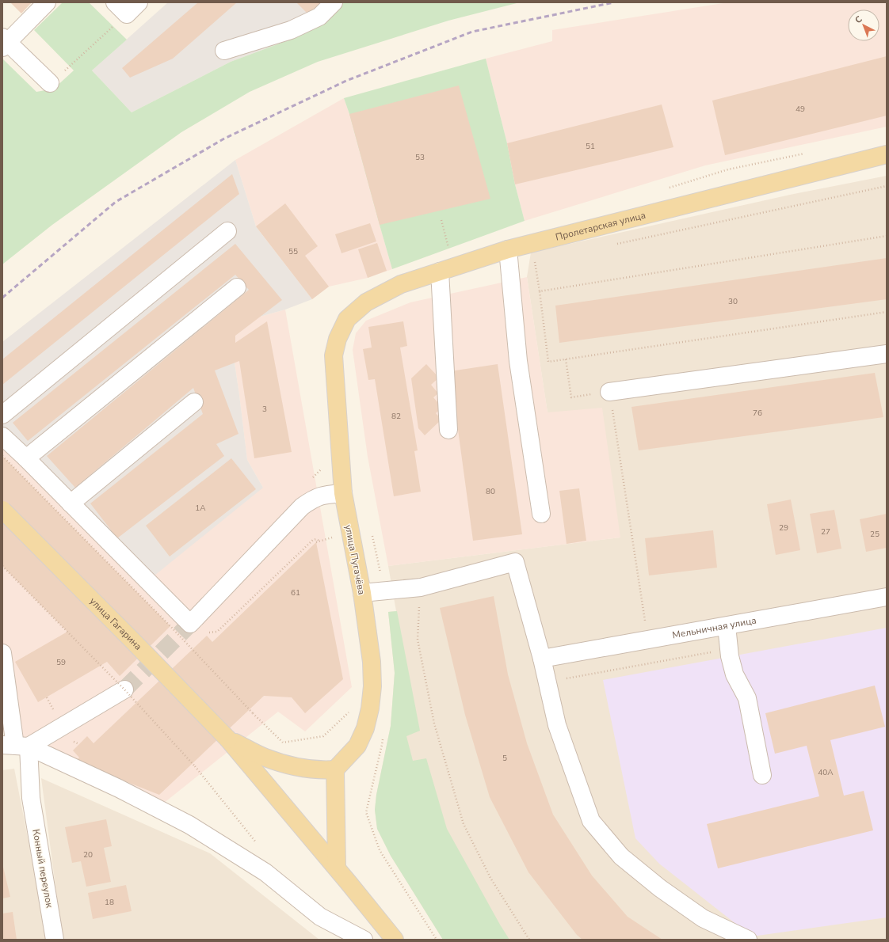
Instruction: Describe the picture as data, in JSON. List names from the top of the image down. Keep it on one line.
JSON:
{"streets":{"main road":["Пролетарская улица","улица Пугачёва","улица Гагарина"],"street":["Мельничная улица","Конный переулок"]},"crossings":[["Пролетарская улица","улица Пугачёва"]],"house_numbers":["49","51","53","55","30","3","76","82","80","1А","29","27","25","61","59","5","40А","20","18"],"north":"top left"}
